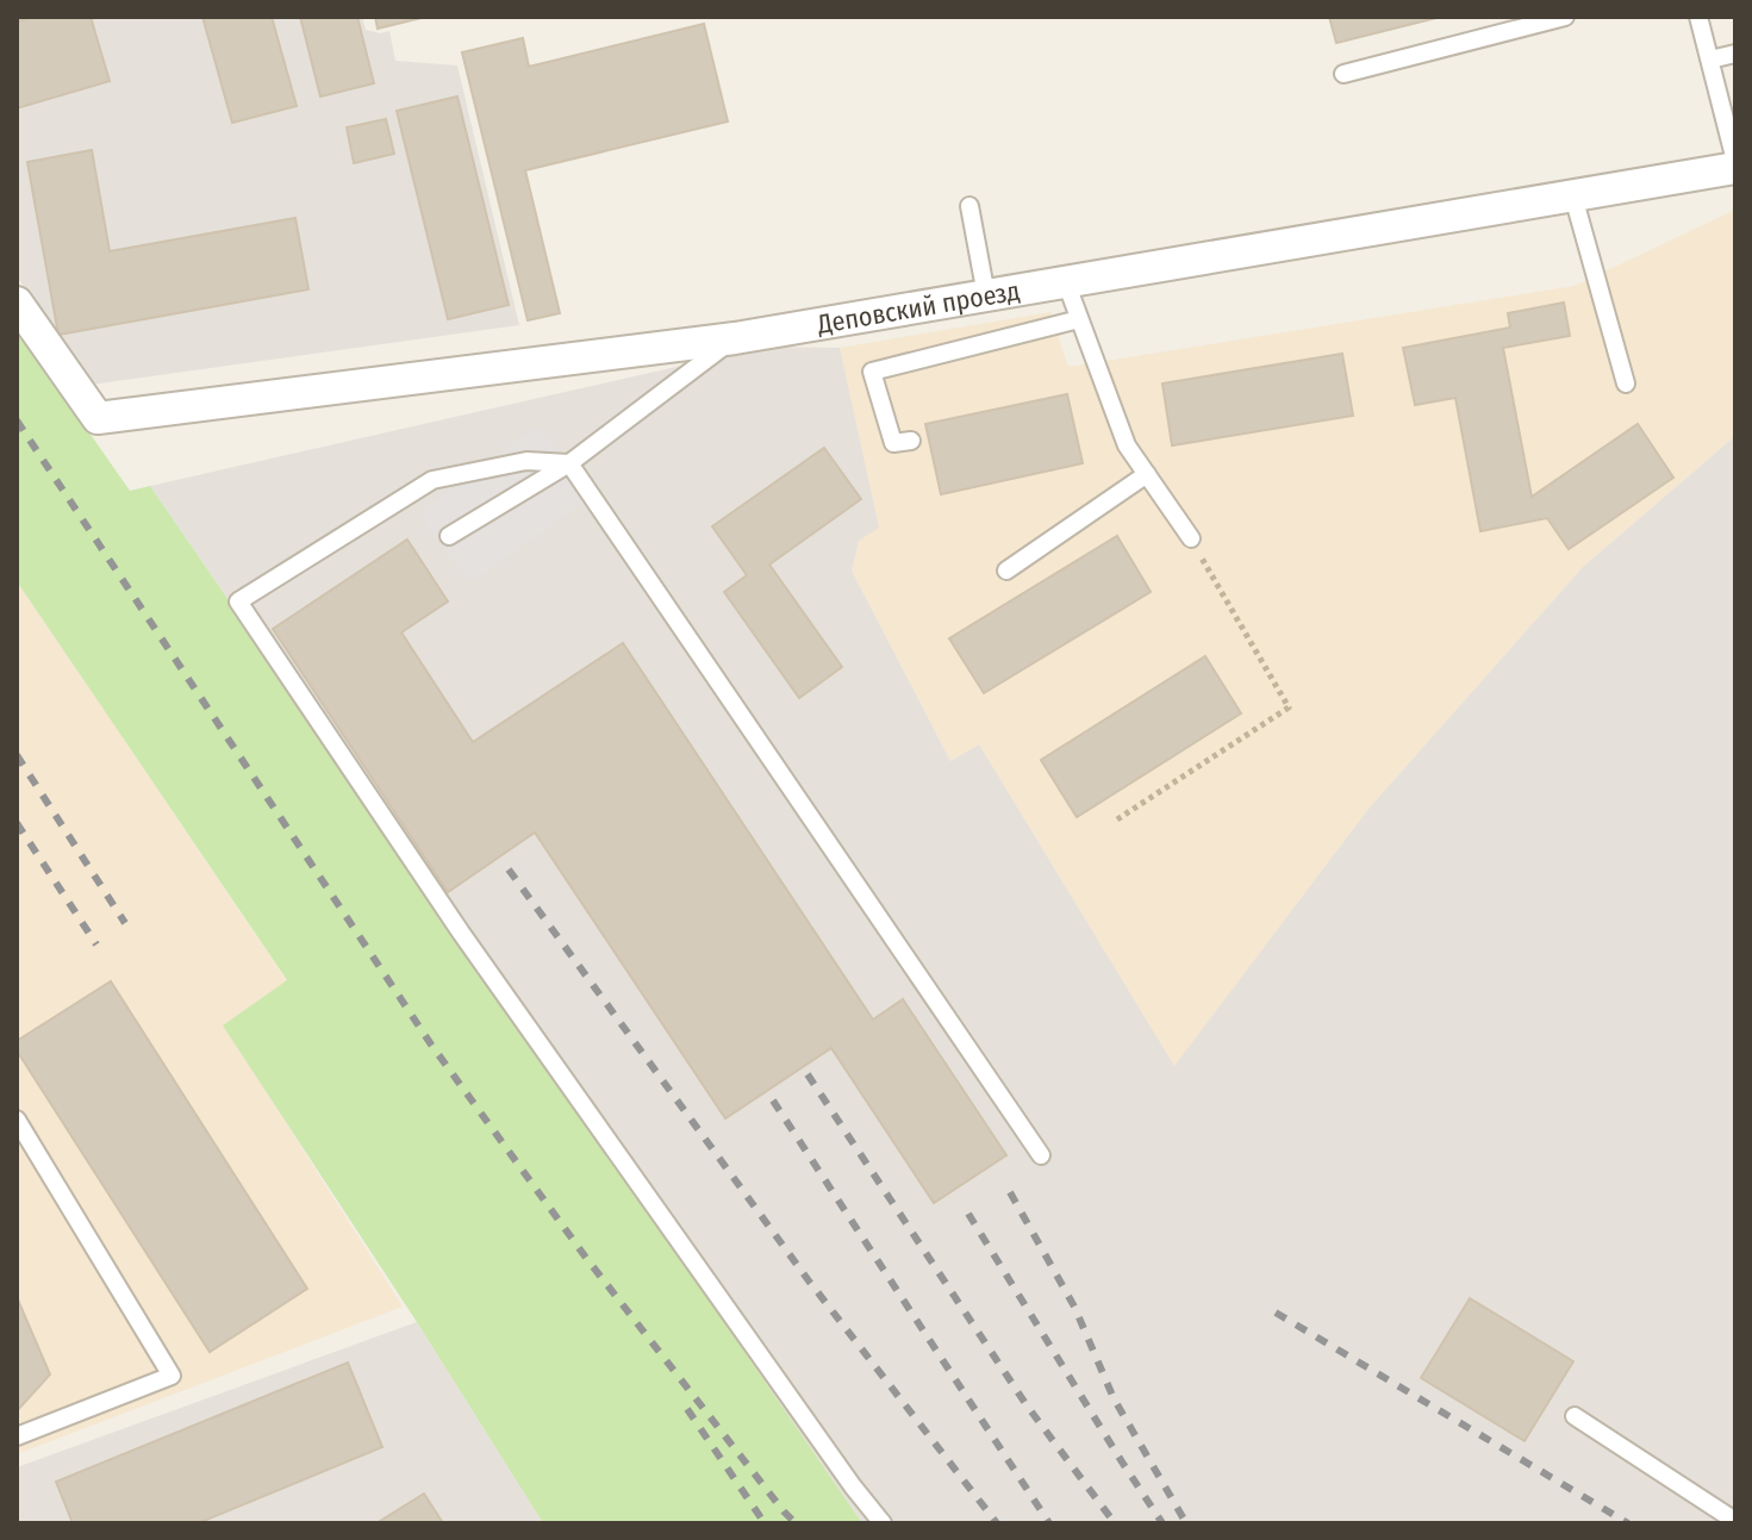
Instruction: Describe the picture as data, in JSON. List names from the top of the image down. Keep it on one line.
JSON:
{"streets":{"street":["Деповский проезд"]}}
